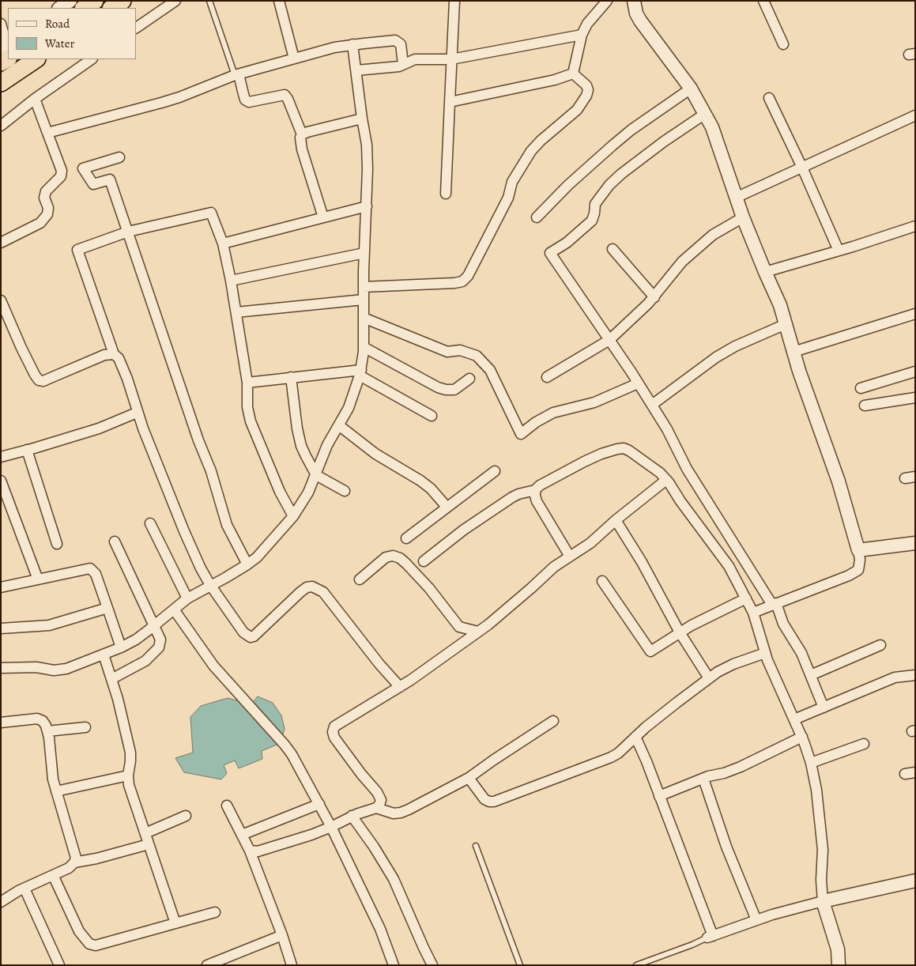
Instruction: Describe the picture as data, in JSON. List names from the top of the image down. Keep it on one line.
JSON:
{"legend":["Road","Water"]}
